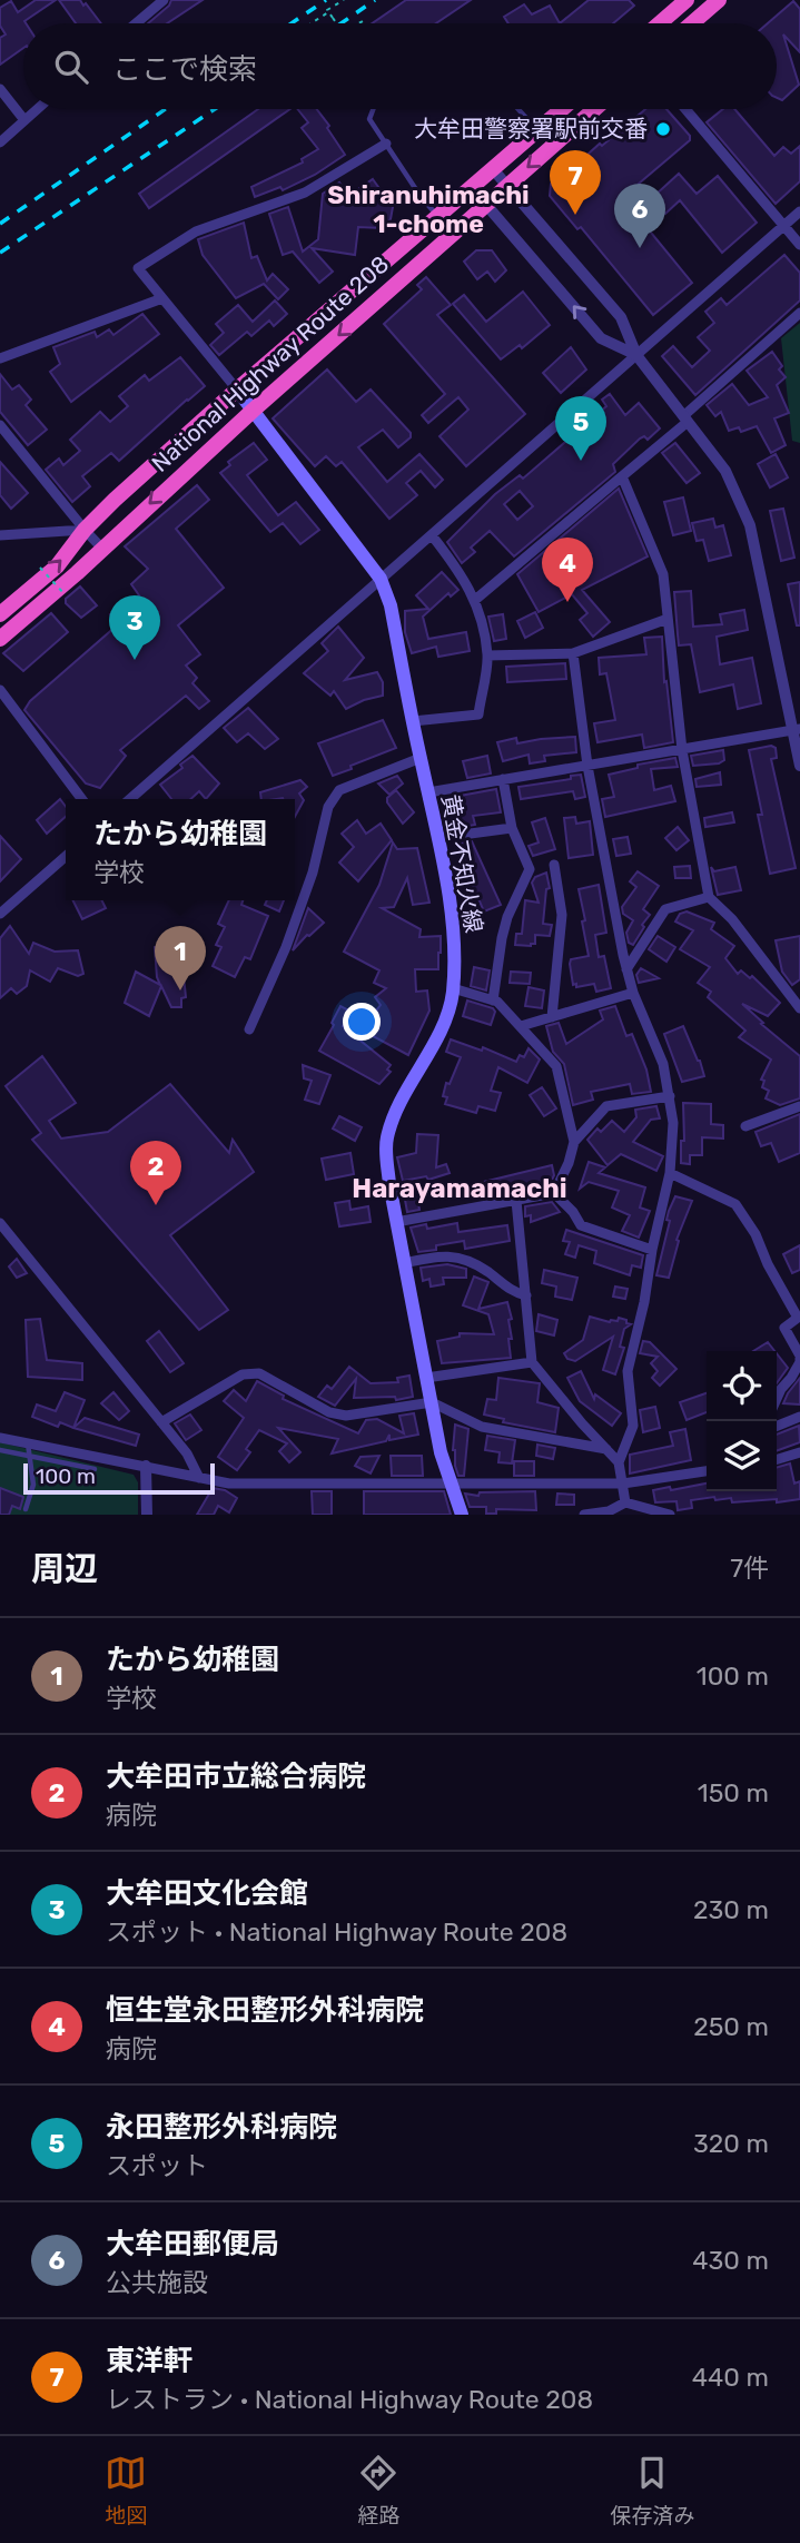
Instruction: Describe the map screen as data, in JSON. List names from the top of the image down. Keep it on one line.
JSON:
{"streets":{"highway":["National Highway Route 208"],"main road":["黄金不知火線"]},"crossings":[["National Highway Route 208","黄金不知火線"]],"districts":["Shiranuhimachi 1-chome","Harayamamachi"],"places":["大牟田警察署駅前交番"],"scale_bar":"100 m","page":{"search":"ここで検索","pins":["7","6","5","4","3","1","2"],"popup":["たから幼稚園","学校"],"scale":"100 m","heading":["周辺","7件"],"list":[{"mark":"1","name":"たから幼稚園","note":"学校","value":"100 m"},{"mark":"2","name":"大牟田市立総合病院","note":"病院","value":"150 m"},{"mark":"3","name":"大牟田文化会館","note":"スポット · National Highway Route 208","value":"230 m"},{"mark":"4","name":"恒生堂永田整形外科病院","note":"病院","value":"250 m"},{"mark":"5","name":"永田整形外科病院","note":"スポット","value":"320 m"},{"mark":"6","name":"大牟田郵便局","note":"公共施設","value":"430 m"},{"mark":"7","name":"東洋軒","note":"レストラン · National Highway Route 208","value":"440 m"}],"nav":["地図","経路","保存済み"]}}
